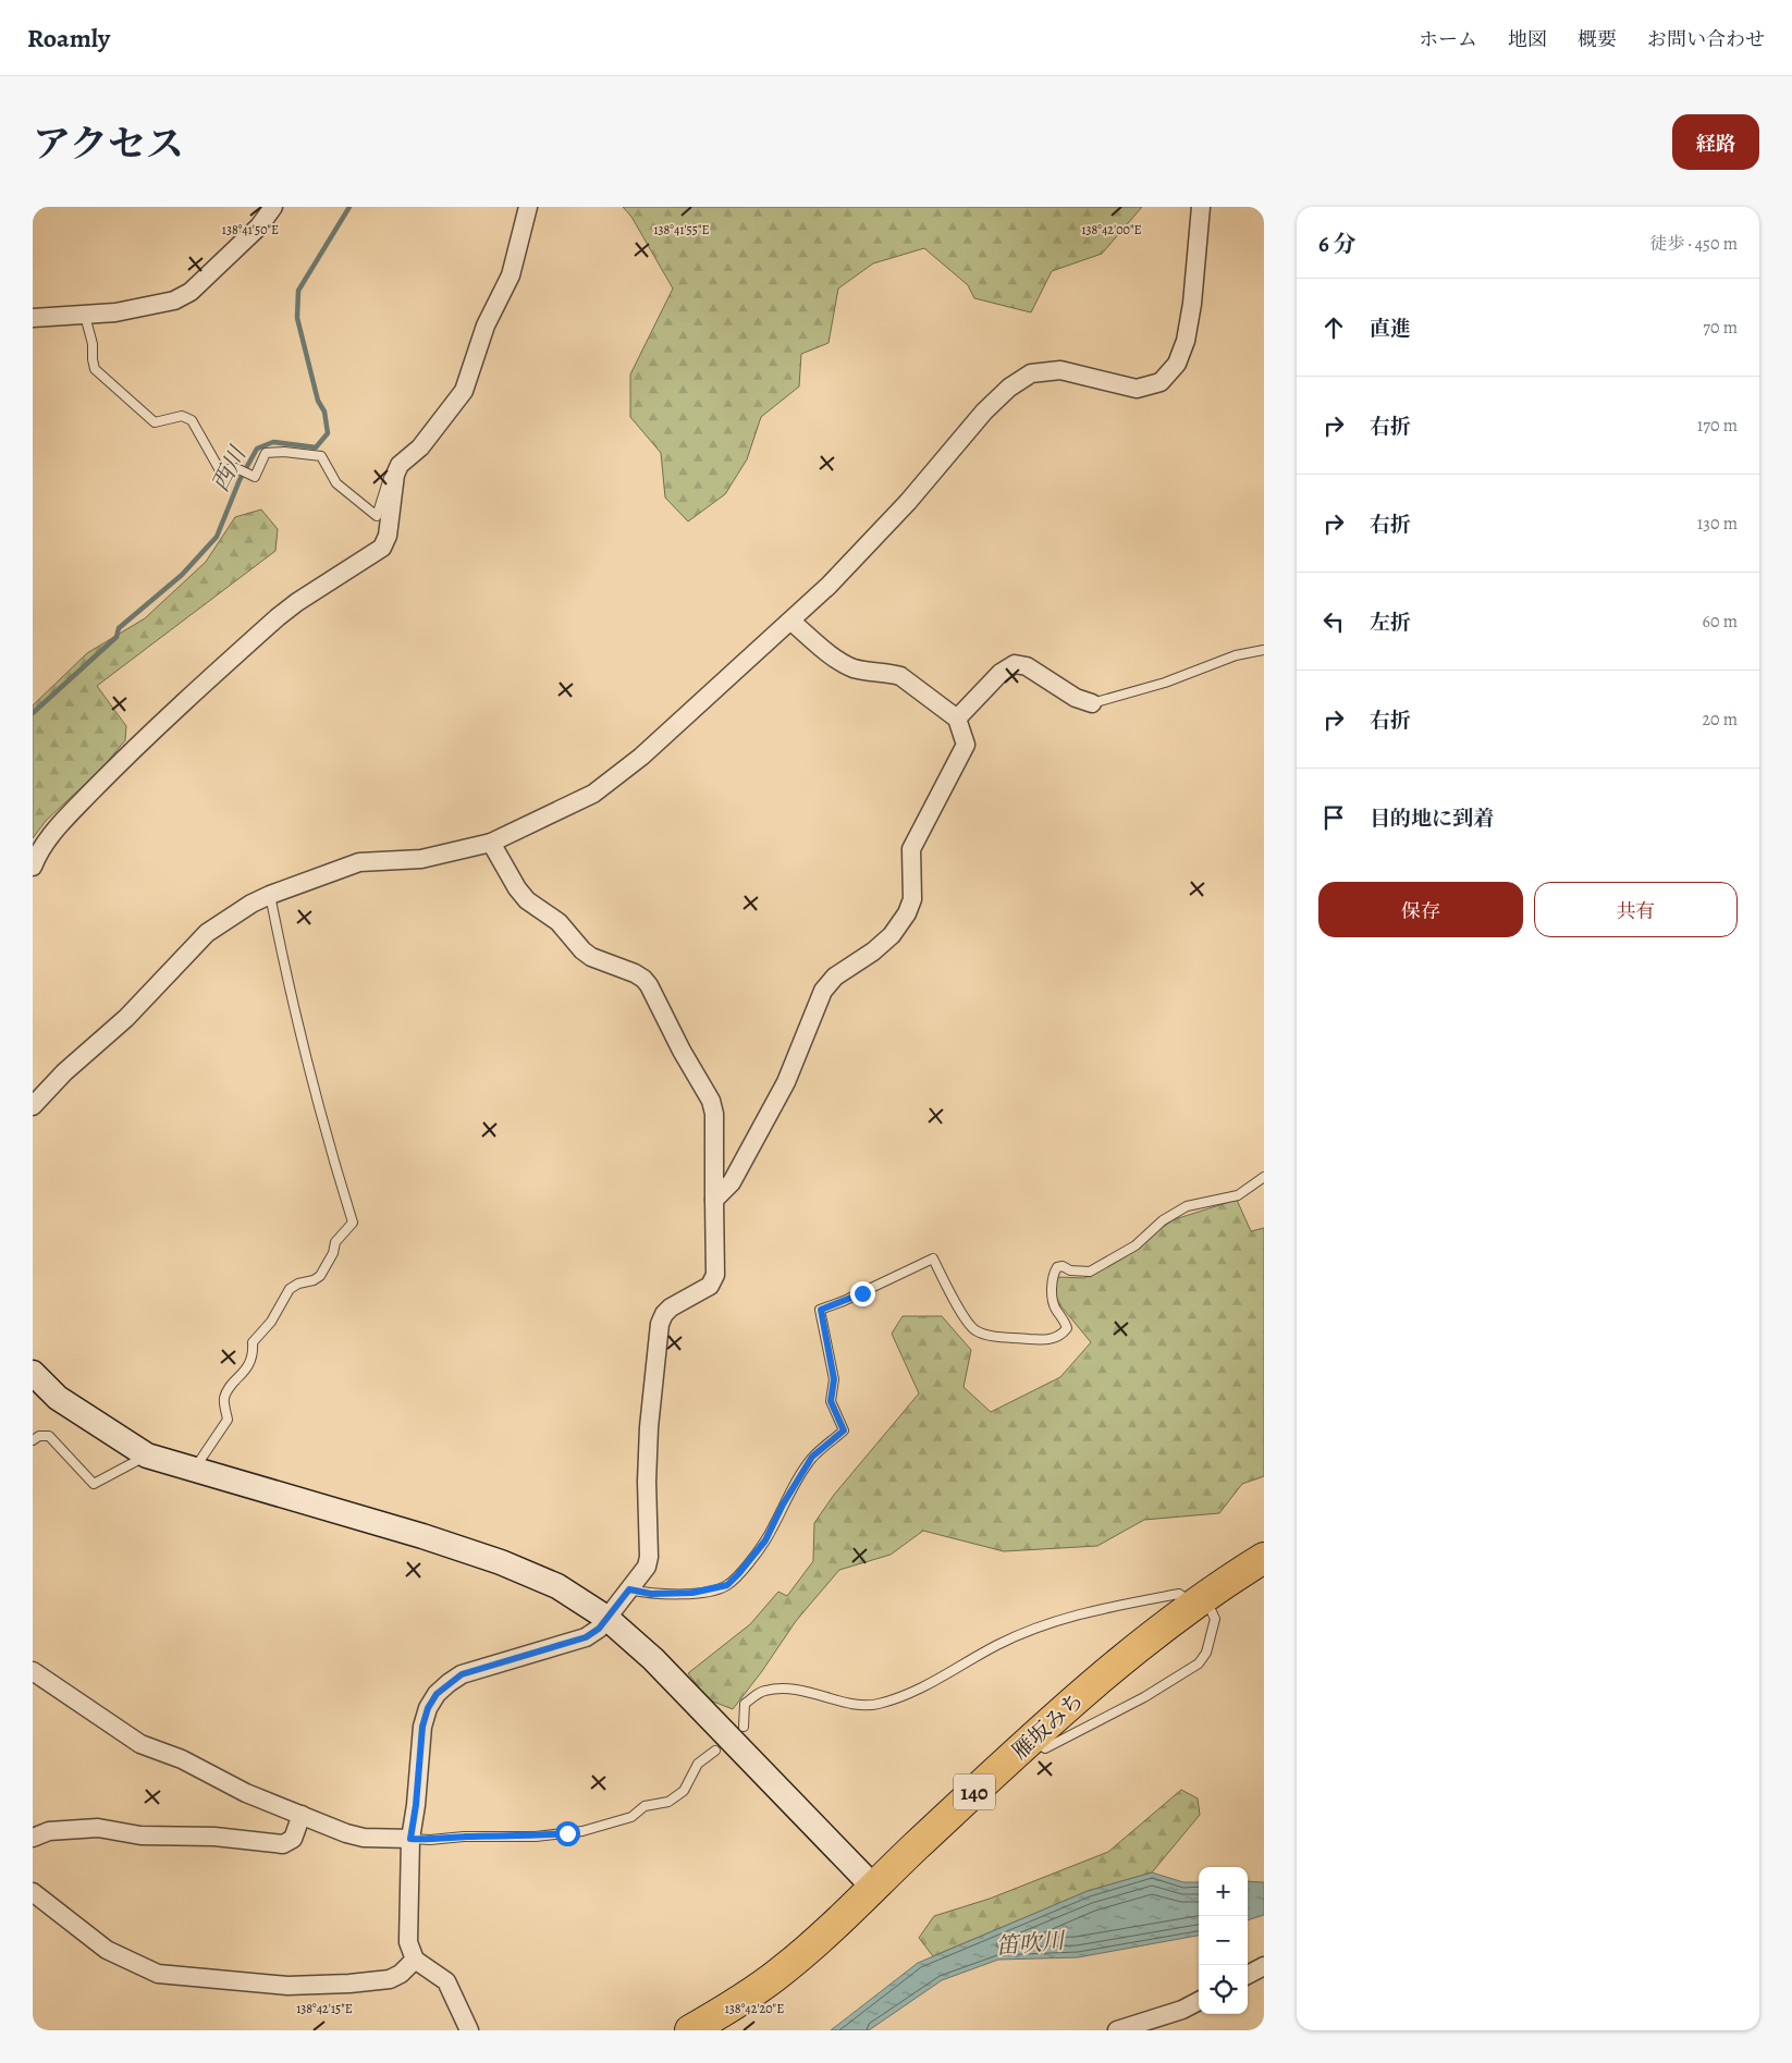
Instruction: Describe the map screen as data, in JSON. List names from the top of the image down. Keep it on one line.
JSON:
{"streets":{"highway":["雁坂みち","140"]},"water":["西川","笛吹川"],"page":{"header":"Roamly","nav":["ホーム","地図","概要","お問い合わせ"],"title":"アクセス","buttons":["経路",["保存","共有"]],"heading":["6 分","徒歩 · 450 m"],"list":[["直進","70 m"],["右折","170 m"],["右折","130 m"],["左折","60 m"],["右折","20 m"],"目的地に到着"],"map_buttons":["+","−"]},"coordinates":["138°41'50\"E","138°41'55\"E","138°42'00\"E","138°42'15\"E","138°42'20\"E"]}
